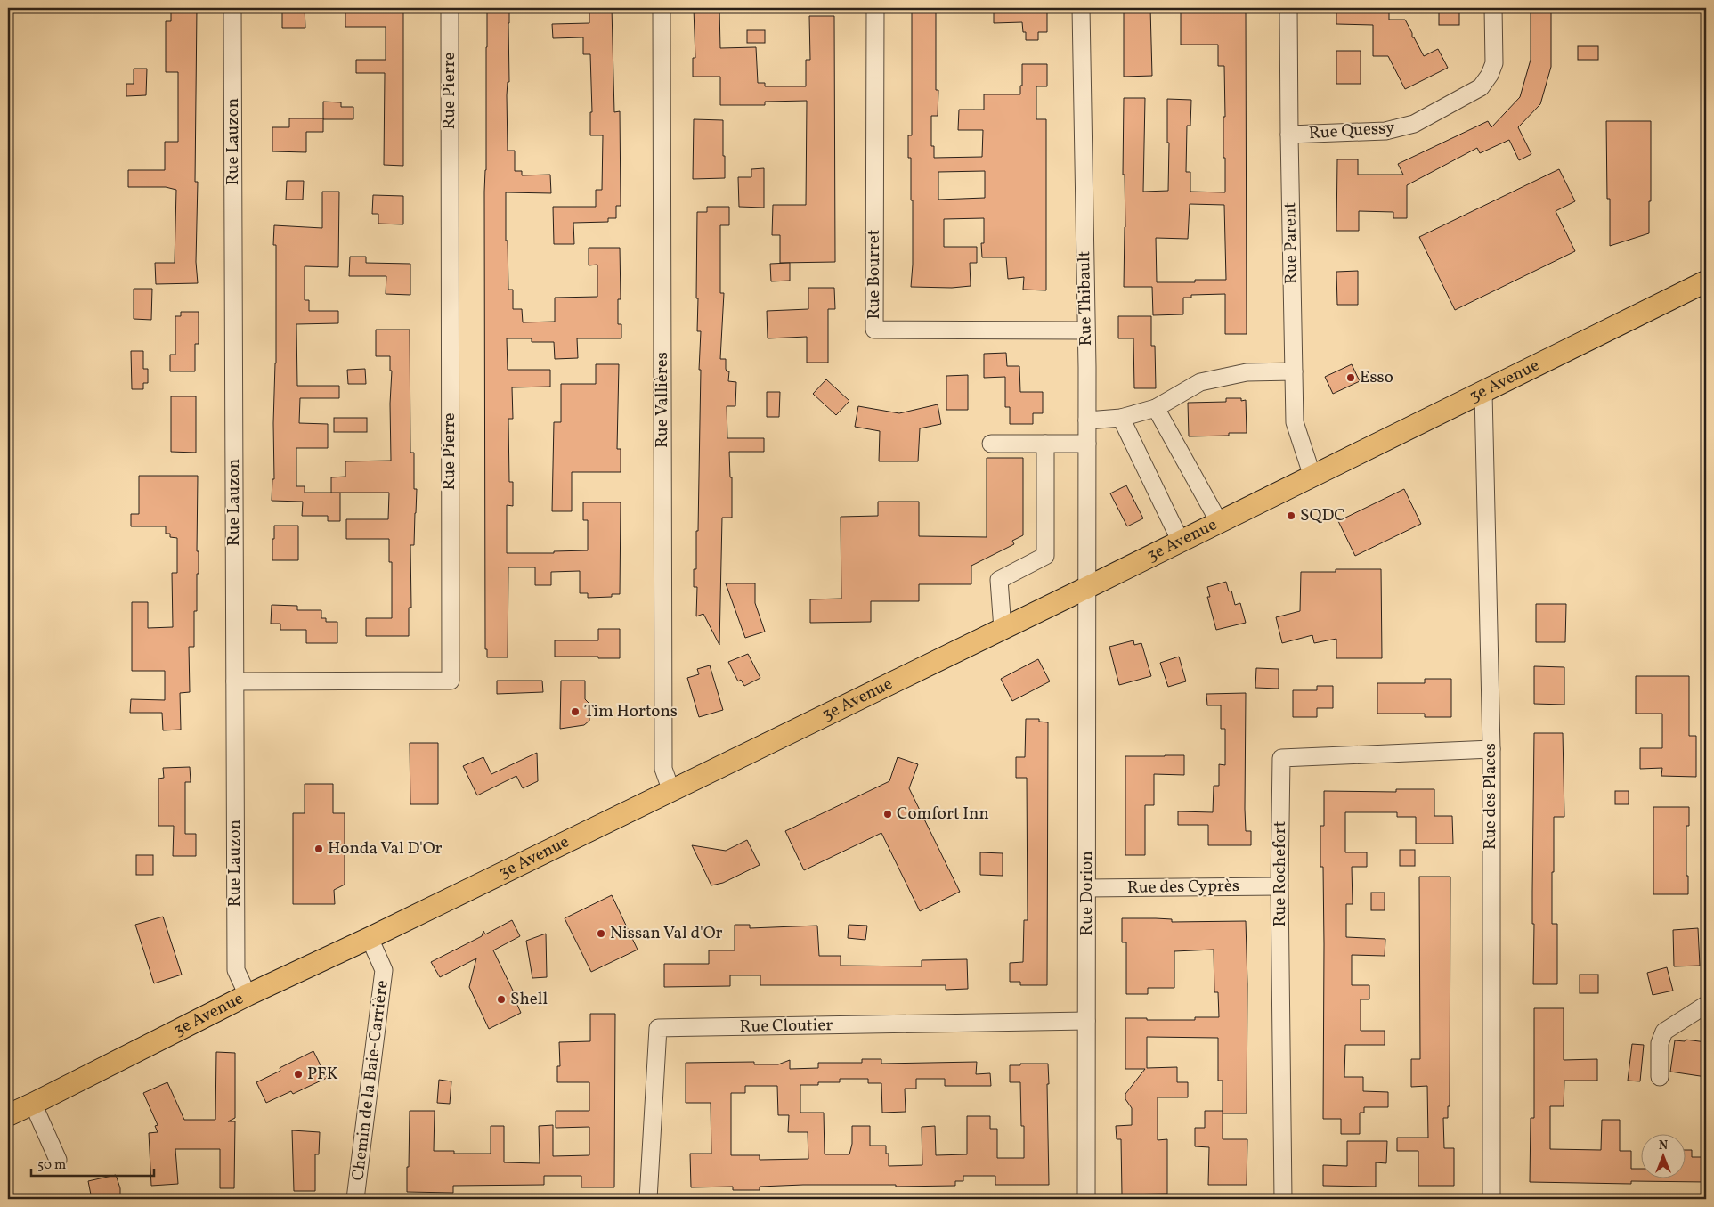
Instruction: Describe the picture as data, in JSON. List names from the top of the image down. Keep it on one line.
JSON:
{"streets":{"main road":["3e Avenue"],"street":["Rue Pierre","Rue Quessy","Rue Lauzon","Rue Parent","Rue Bourret","Rue Thibault","Rue Vallières","Rue des Places","Rue Rochefort","Rue des Cyprès","Rue Dorion","Rue Cloutier","Chemin de la Baie-Carrière"]},"crossings":[["Rue Pierre","Rue Lauzon"],["Rue Quessy","Rue Parent"],["Rue Lauzon","3e Avenue"],["Rue Parent","3e Avenue"],["Rue Bourret","Rue Thibault"],["Rue Thibault","3e Avenue"],["Rue Thibault","Rue Dorion"],["3e Avenue","Rue Vallières"],["3e Avenue","Rue des Places"],["3e Avenue","Rue Dorion"],["3e Avenue","Chemin de la Baie-Carrière"],["Rue des Places","Rue Rochefort"],["Rue Rochefort","Rue des Cyprès"],["Rue des Cyprès","Rue Dorion"],["Rue Dorion","Rue Cloutier"]],"places":["Esso","SQDC","Tim Hortons","Comfort Inn","Honda Val D'Or","Nissan Val d'Or","Shell","PFK"],"scale_bar":"50 m","north":"top"}
